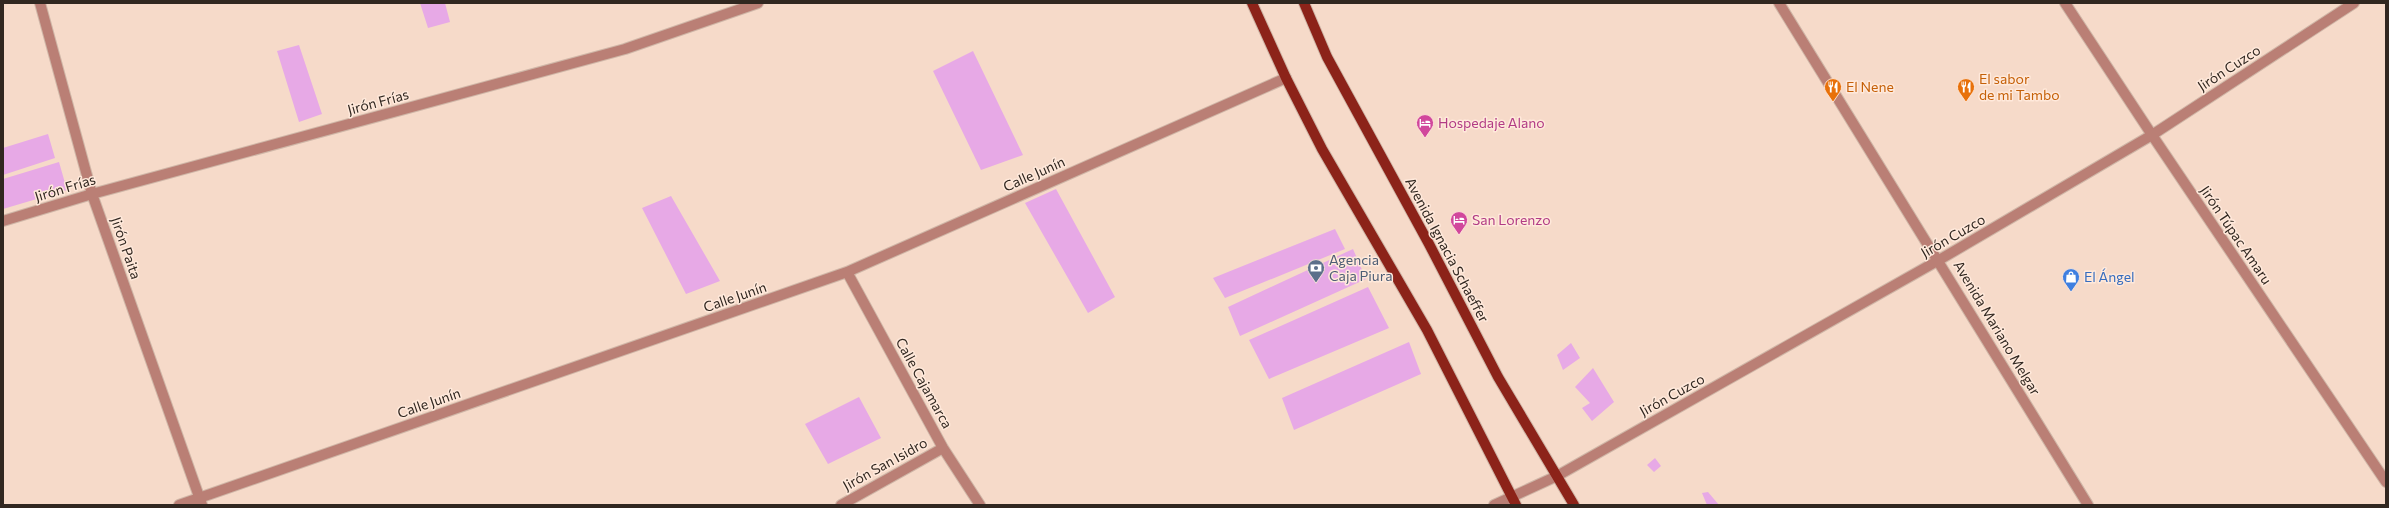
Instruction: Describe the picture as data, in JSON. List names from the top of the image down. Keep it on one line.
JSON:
{"streets":{"main road":["Avenida Ignacia Schaeffer"],"street":["Jirón Cuzco","Jirón Frías","Calle Junín","Jirón Túpac Amaru","Jirón Paita","Avenida Mariano Melgar","Calle Cajamarca","Jirón San Isidro"]},"crossings":[["Jirón Cuzco","Jirón Túpac Amaru"],["Jirón Cuzco","Avenida Ignacia Schaeffer"],["Jirón Cuzco","Avenida Mariano Melgar"],["Jirón Frías","Jirón Paita"],["Calle Junín","Jirón Paita"],["Calle Junín","Calle Cajamarca"],["Calle Cajamarca","Jirón San Isidro"]],"places":{"restaurant":["El Nene","El sabor de mi Tambo"],"hotel":["Hospedaje Alano","San Lorenzo"],"bank":["Agencia Caja Piura"],"shop":["El Ángel"]}}
